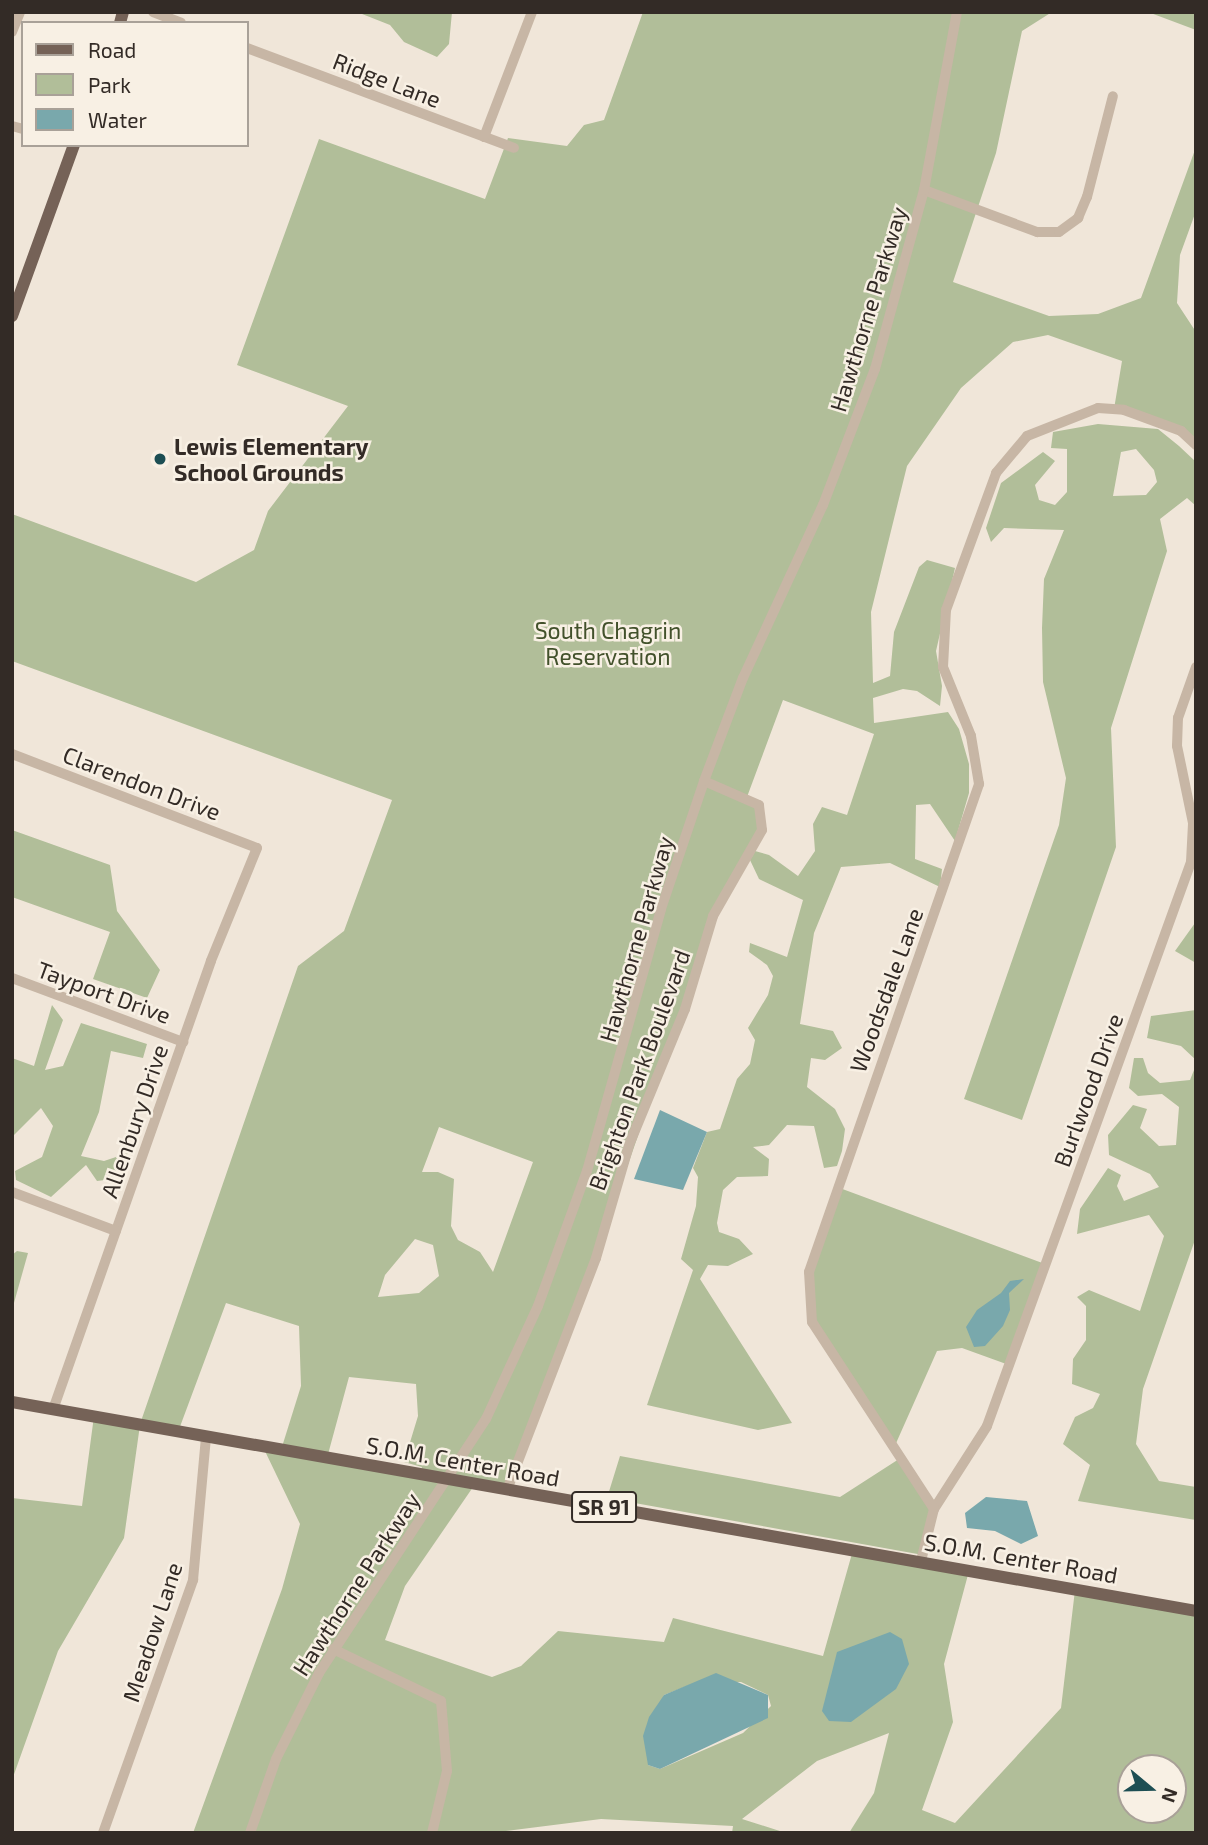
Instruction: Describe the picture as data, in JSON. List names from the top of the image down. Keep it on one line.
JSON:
{"streets":{"main road":["S.O.M. Center Road","SR 91"],"street":["Ridge Lane","Hawthorne Parkway","Clarendon Drive","Woodsdale Lane","Tayport Drive","Brighton Park Boulevard","Burlwood Drive","Allenbury Drive","Meadow Lane"]},"crossings":[["Hawthorne Parkway","Brighton Park Boulevard"],["Hawthorne Parkway","S.O.M. Center Road"],["Clarendon Drive","Allenbury Drive"],["Woodsdale Lane","Burlwood Drive"],["Tayport Drive","Allenbury Drive"],["Brighton Park Boulevard","S.O.M. Center Road"],["Allenbury Drive","S.O.M. Center Road"],["S.O.M. Center Road","Meadow Lane"]],"parks":["South Chagrin Reservation"],"places":["Lewis Elementary School Grounds"],"legend":["Road","Park","Water"],"north":"right"}
